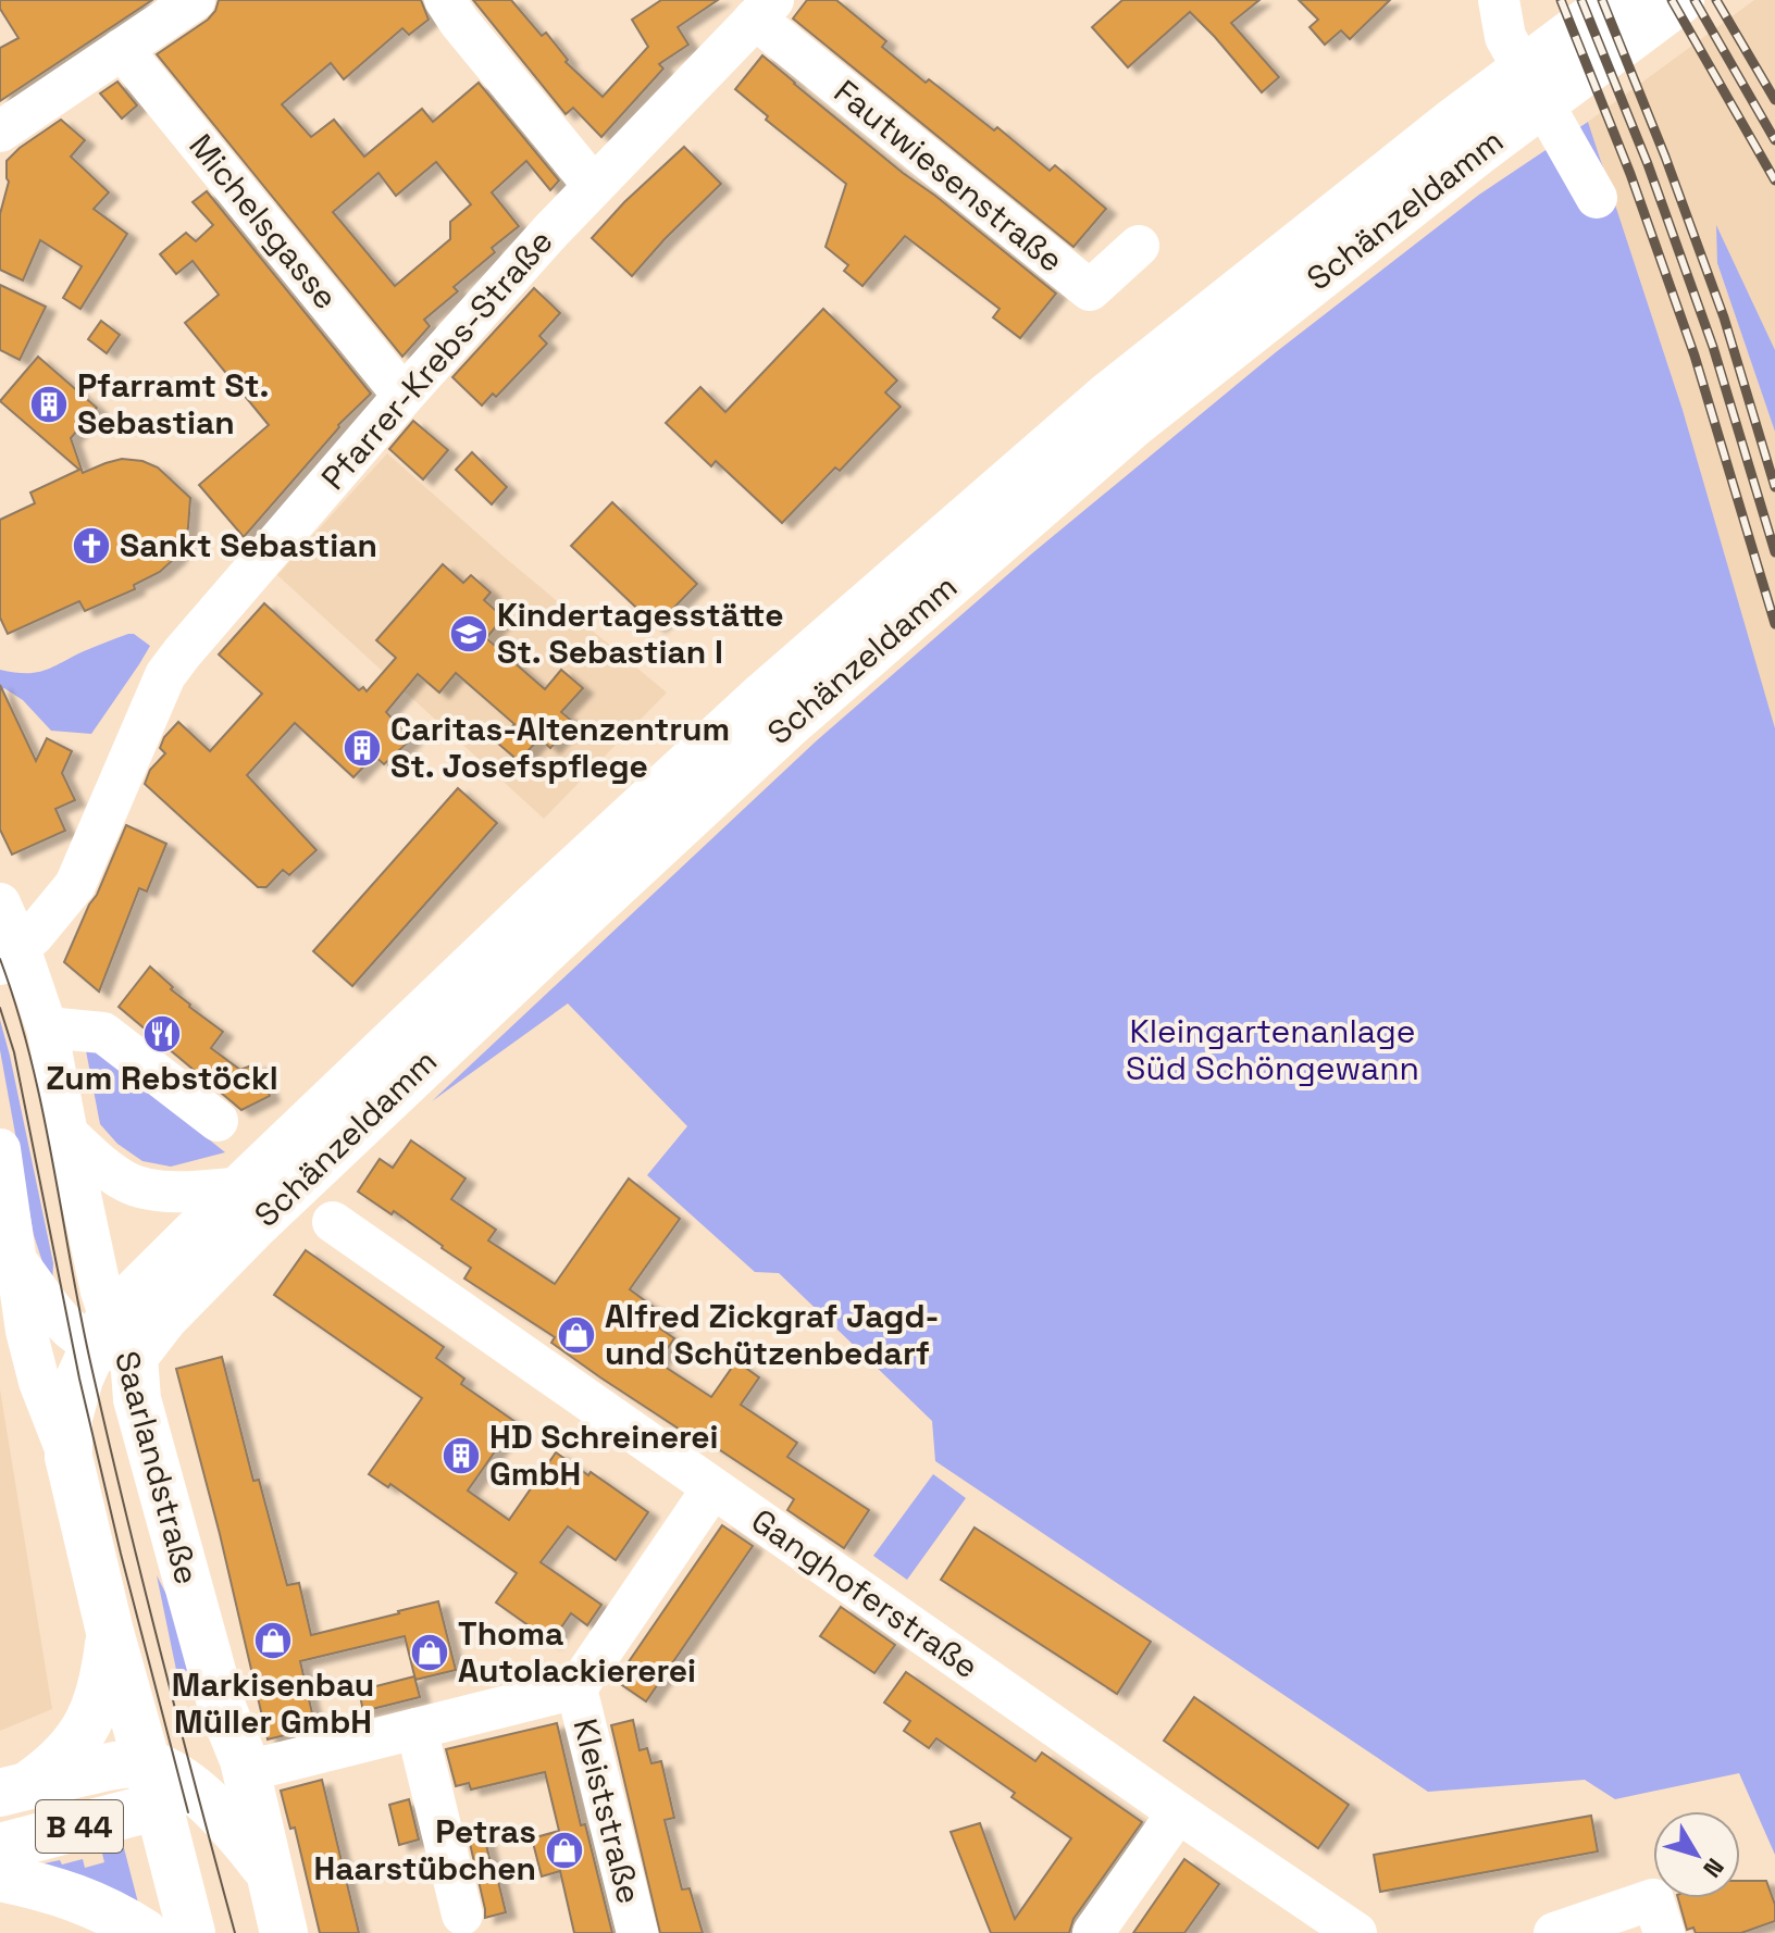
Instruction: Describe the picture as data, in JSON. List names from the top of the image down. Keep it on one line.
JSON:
{"streets":{"main road":["Schänzeldamm","Saarlandstraße","B 44"],"street":["Fautwiesenstraße","Michelsgasse","Pfarrer-Krebs-Straße","Ganghoferstraße","Kleiststraße"]},"crossings":[["Fautwiesenstraße","Pfarrer-Krebs-Straße"],["Schänzeldamm","Saarlandstraße"],["Michelsgasse","Pfarrer-Krebs-Straße"],["Pfarrer-Krebs-Straße","Saarlandstraße"]],"parks":["Kleingartenanlage Süd Schöngewann"],"places":{"building":["Pfarramt St. Sebastian","Caritas-Altenzentrum St. Josefspflege","HD Schreinerei GmbH"],"church":["Sankt Sebastian"],"school or university":["Kindertagesstätte St. Sebastian I"],"restaurant":["Zum Rebstöckl"],"shop":["Alfred Zickgraf Jagd- und Schützenbedarf","Markisenbau Müller GmbH","Thoma Autolackiererei","Petras Haarstübchen"]},"north":"bottom right"}
